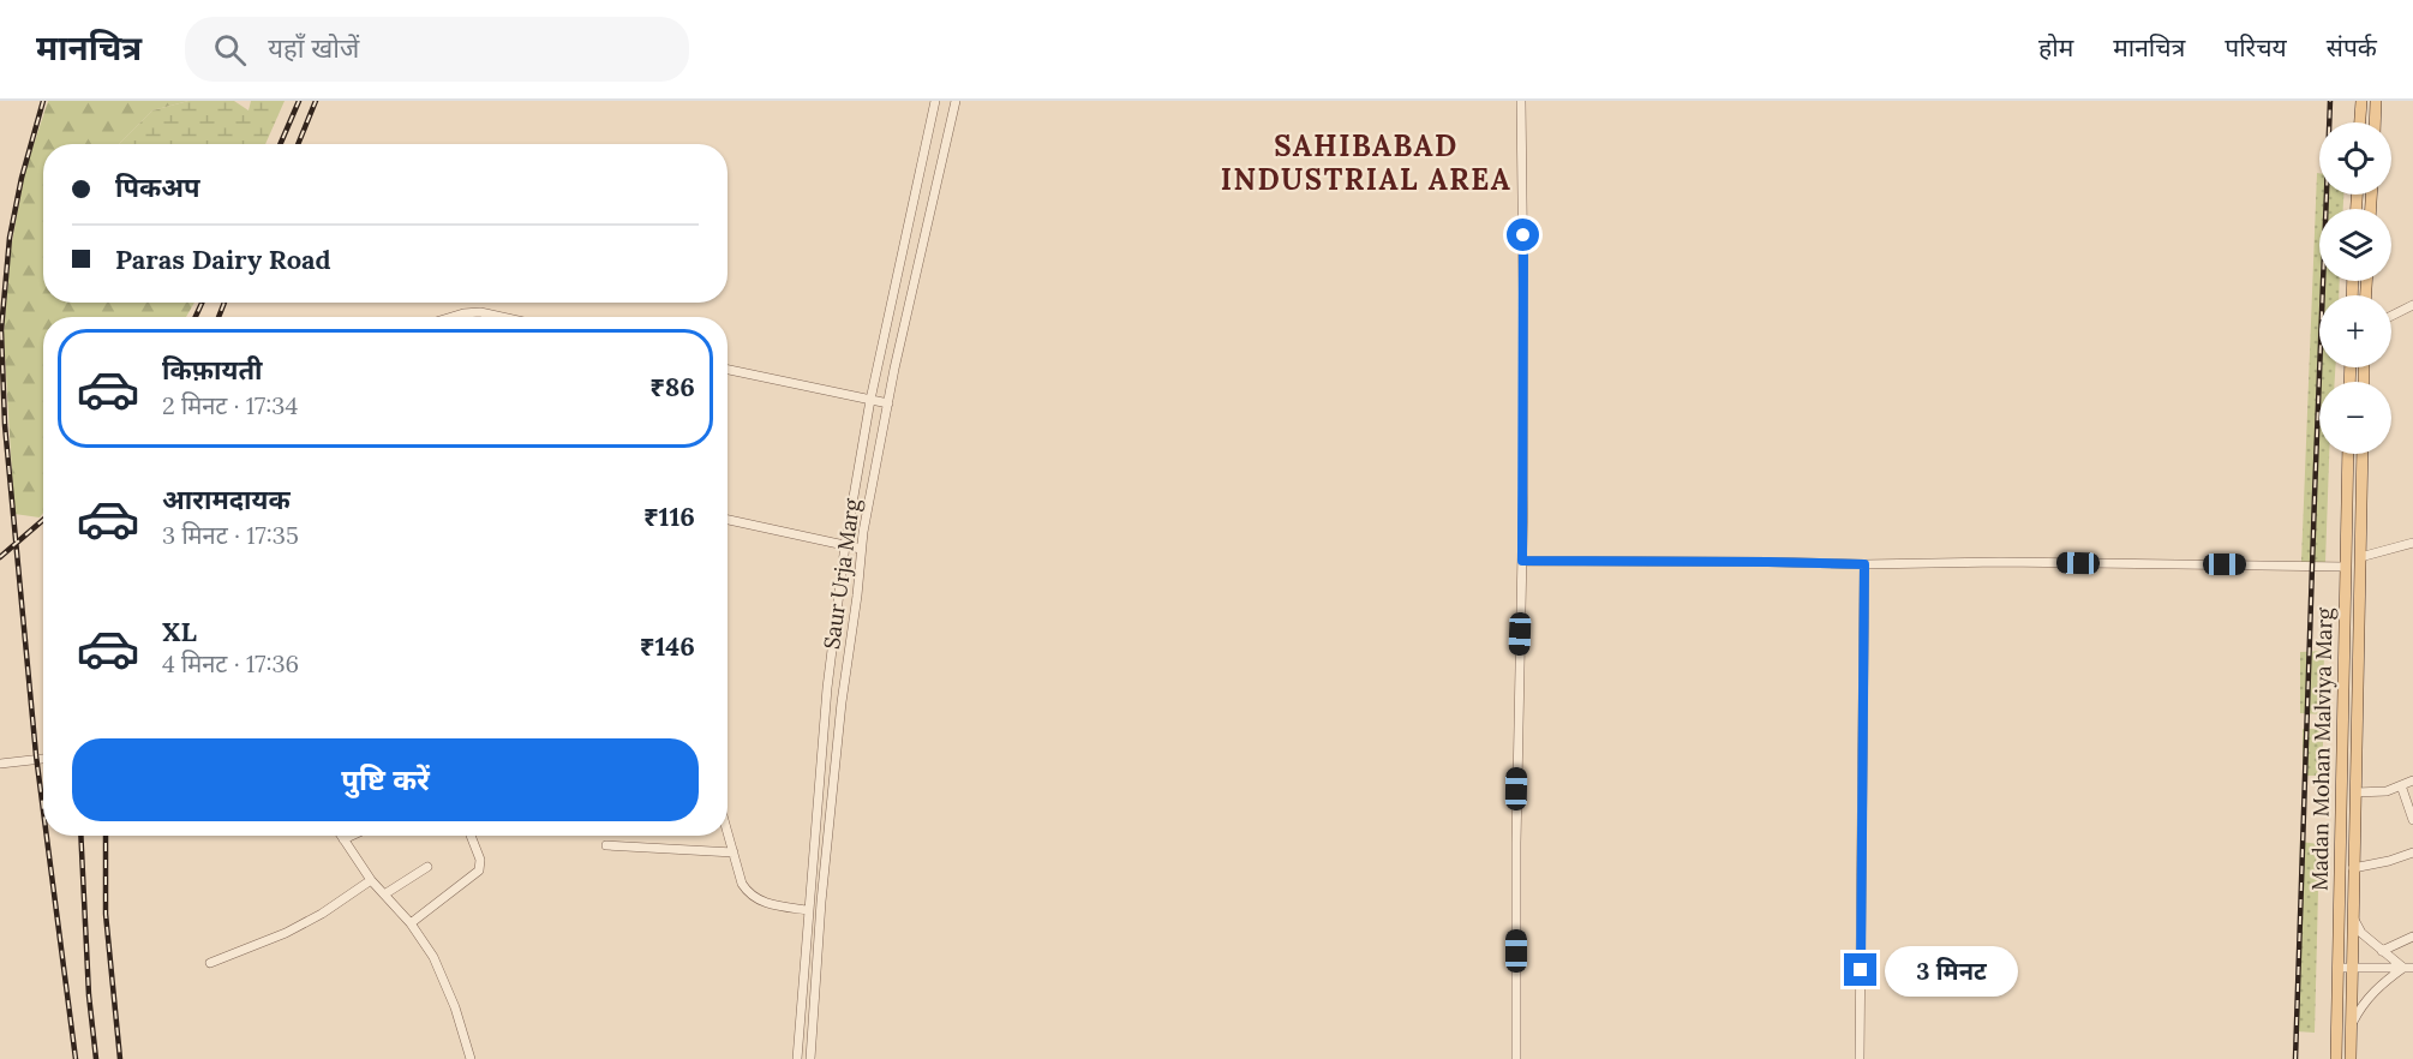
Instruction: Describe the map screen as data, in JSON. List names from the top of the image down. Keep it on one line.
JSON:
{"streets":{"main road":["Madan Mohan Malviya Marg"],"street":["Saur Urja Marg"]},"districts":["SAHIBABAD INDUSTRIAL AREA"],"page":{"header":"मानचित्र","search":"यहाँ खोजें","nav":["होम","मानचित्र","परिचय","संपर्क"],"map_buttons":["+","−"],"banner":["पिकअप","Paras Dairy Road"],"list":[{"name":"किफ़ायती","note":"2 मिनट · 17:34","value":"₹86"},{"name":"आरामदायक","note":"3 मिनट · 17:35","value":"₹116"},{"name":"XL","note":"4 मिनट · 17:36","value":"₹146"}],"buttons":"पुष्टि करें","bubble":"3 मिनट"}}
